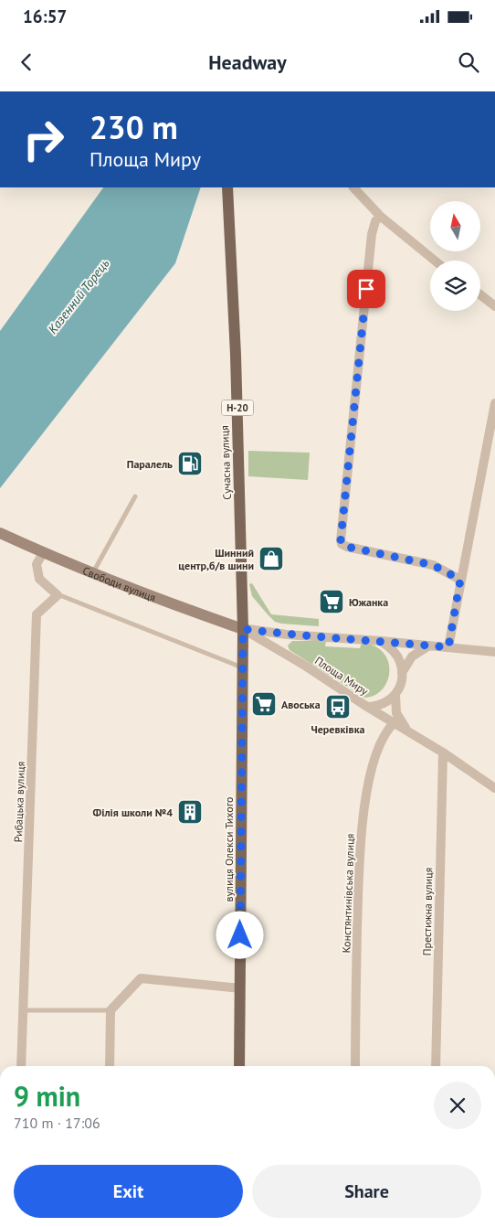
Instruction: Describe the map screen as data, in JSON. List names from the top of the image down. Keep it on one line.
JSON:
{"streets":{"main road":["Н-20","Сучасна вулиця","Свободи вулиця","вулиця Олекси Тихого"],"street":["Площа Миру","Рибацька вулиця","Констянтинівська вулиця","Престижна вулиця"]},"crossings":[["Сучасна вулиця","Свободи вулиця"],["Сучасна вулиця","Площа Миру"],["Сучасна вулиця","вулиця Олекси Тихого"],["Свободи вулиця","Площа Миру"],["Свободи вулиця","вулиця Олекси Тихого"],["Площа Миру","вулиця Олекси Тихого"]],"water":["Казенний Торець"],"places":{"fuel station":["Паралель"],"shop":["Шинний центр,б/в шини"],"supermarket":["Южанка","Авоська"],"bus stop":["Черевківка"],"building":["Філія школи №4"]},"north":"top","page":{"status":"16:57","header":"Headway","turn":["230 m","Площа Миру"],"heading":["9 min","710 m · 17:06"],"buttons":["Exit","Share"]}}
